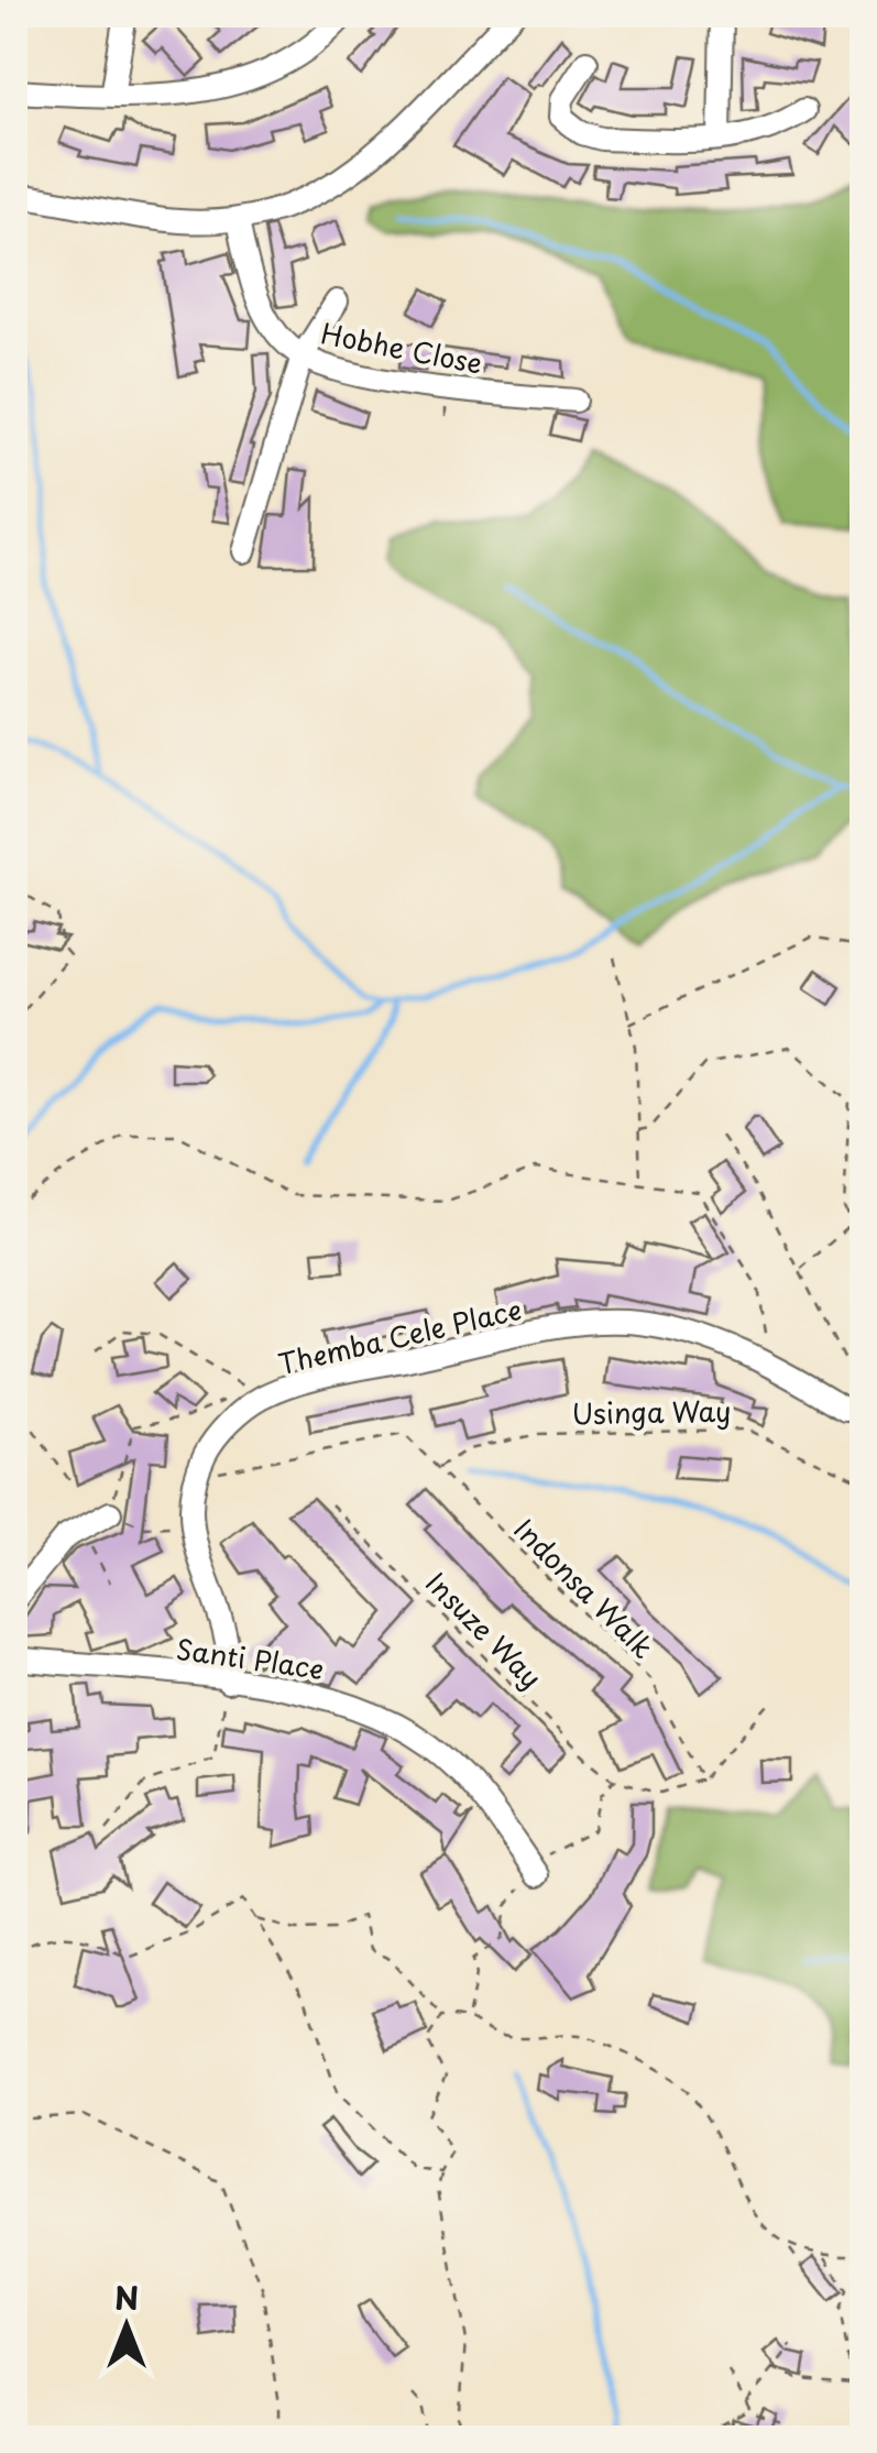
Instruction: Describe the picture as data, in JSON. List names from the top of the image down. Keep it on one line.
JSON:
{"streets":{"street":["Hobhe Close","Themba Cele Place","Santi Place"],"path":["Usinga Way","Indonsa Walk","Insuze Way"]},"crossings":[["Usinga Way","Indonsa Walk"]],"north":"top"}
